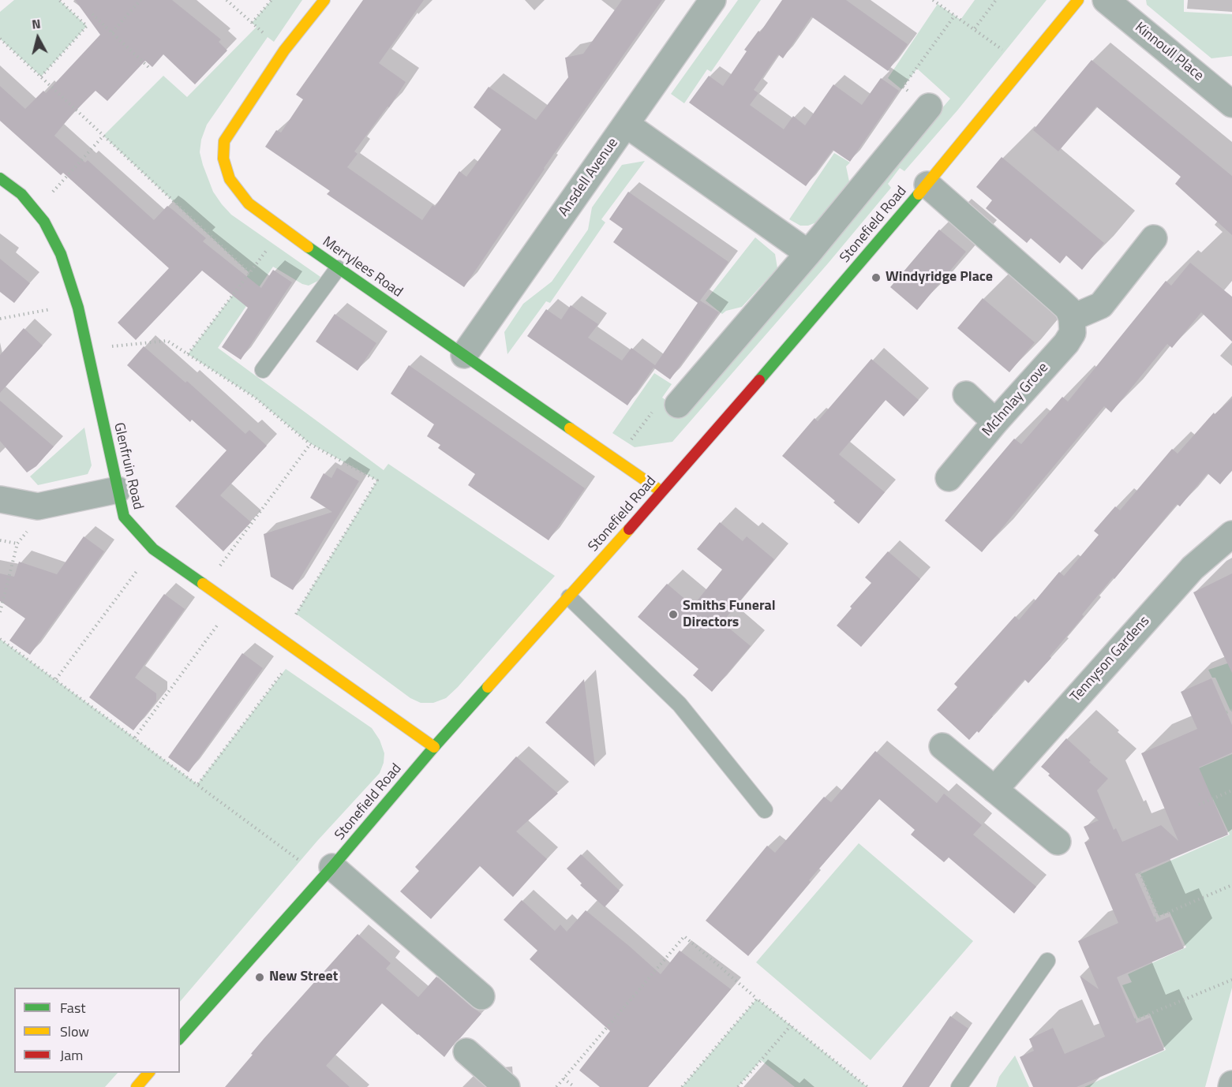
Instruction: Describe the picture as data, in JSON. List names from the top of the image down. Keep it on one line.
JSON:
{"streets":{"street":["Kinnoull Place","Ansdell Avenue","Stonefield Road","Merrylees Road","McInnlay Grove","Glenfruin Road","Tennyson Gardens"]},"crossings":[["Ansdell Avenue","Merrylees Road"],["Stonefield Road","Merrylees Road"],["Stonefield Road","Glenfruin Road"]],"places":["Windyridge Place","Smiths Funeral Directors","New Street"],"legend":["Fast","Slow","Jam"],"north":"top"}
